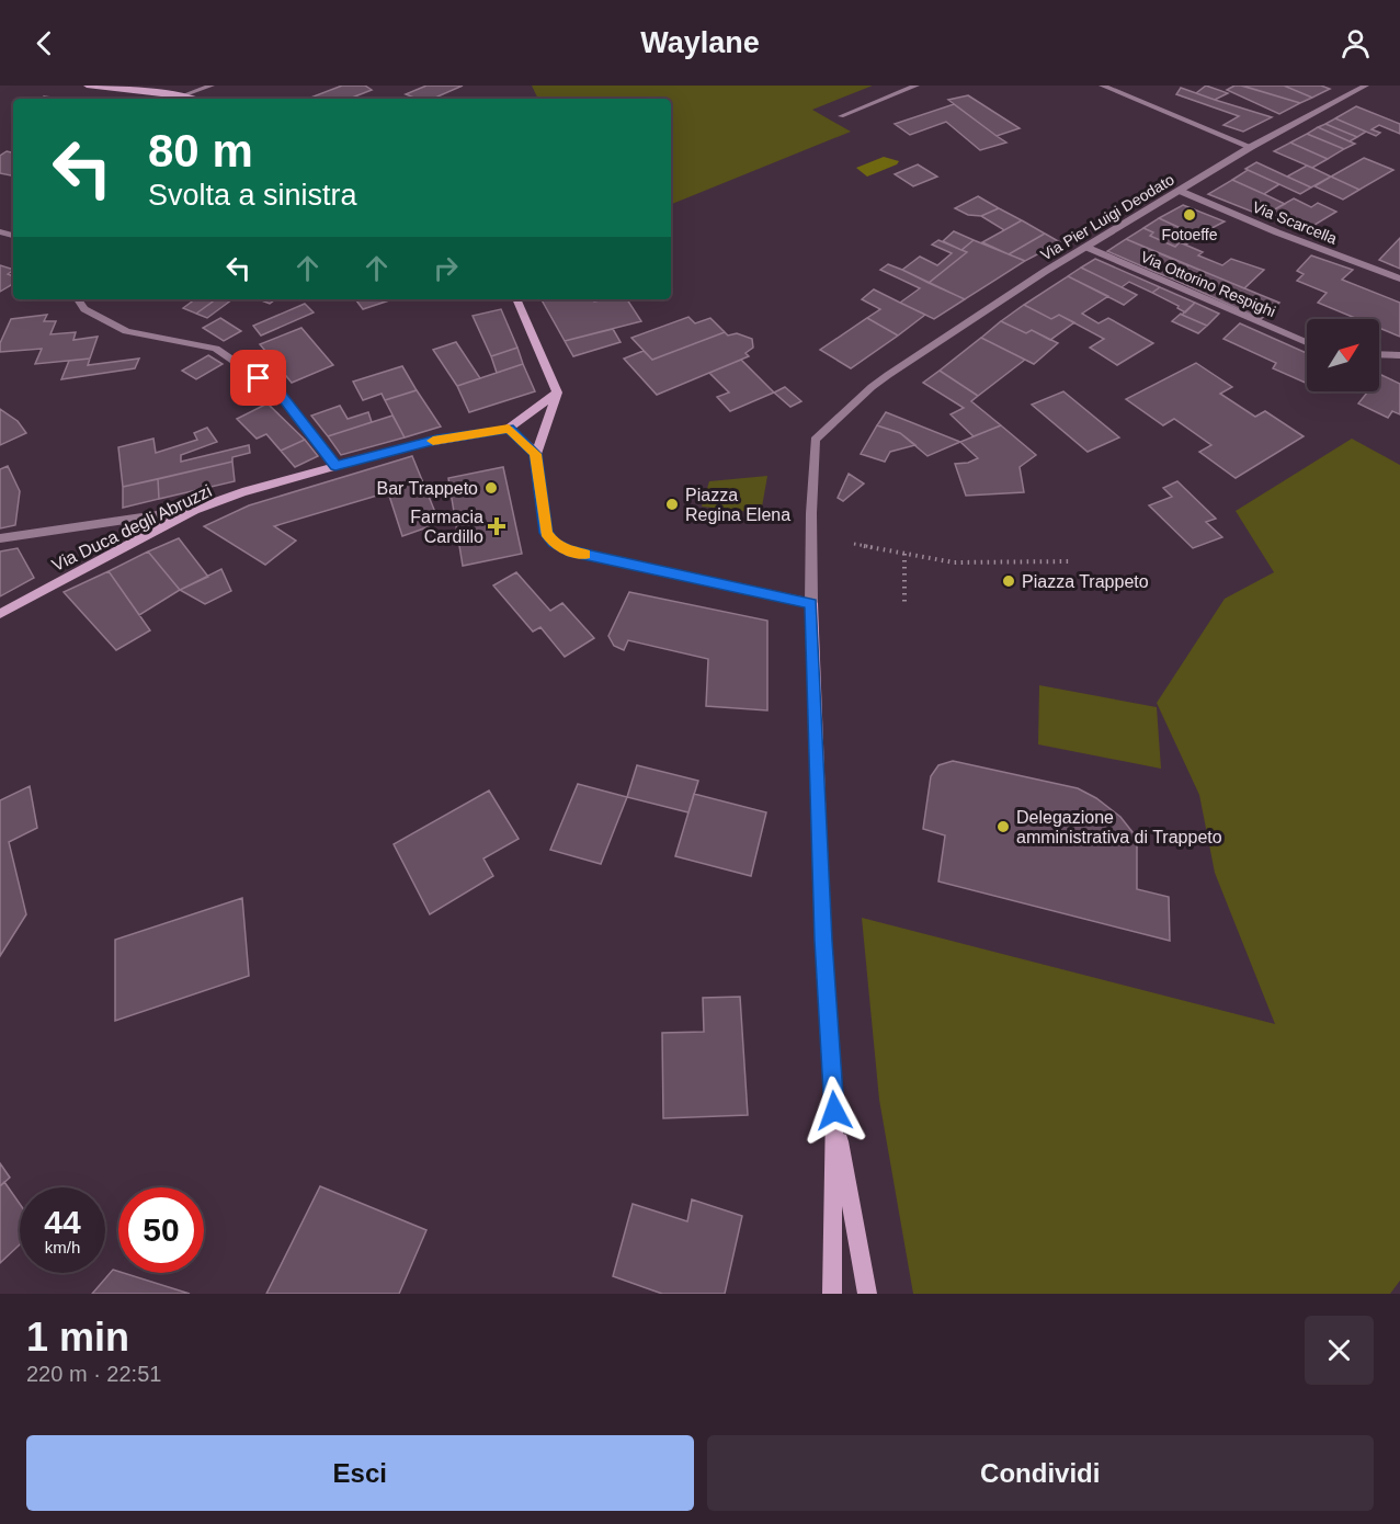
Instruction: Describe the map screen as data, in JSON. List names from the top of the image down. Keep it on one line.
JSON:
{"streets":{"main road":["Via Duca degli Abruzzi"],"street":["Via Pier Luigi Deodato","Via Scarcella","Via Ottorino Respighi"]},"crossings":[["Via Pier Luigi Deodato","Via Scarcella"],["Via Pier Luigi Deodato","Via Ottorino Respighi"]],"places":{"other":["Fotoeffe","Bar Trappeto","Piazza Regina Elena","Piazza Trappeto","Delegazione amministrativa di Trappeto"],"health":["Farmacia Cardillo"]},"north":"top right","page":{"header":"Waylane","turn":["80 m","Svolta a sinistra"],"speed":"44 km/h","limit":"50","heading":["1 min","220 m · 22:51"],"buttons":["Esci","Condividi"]}}
